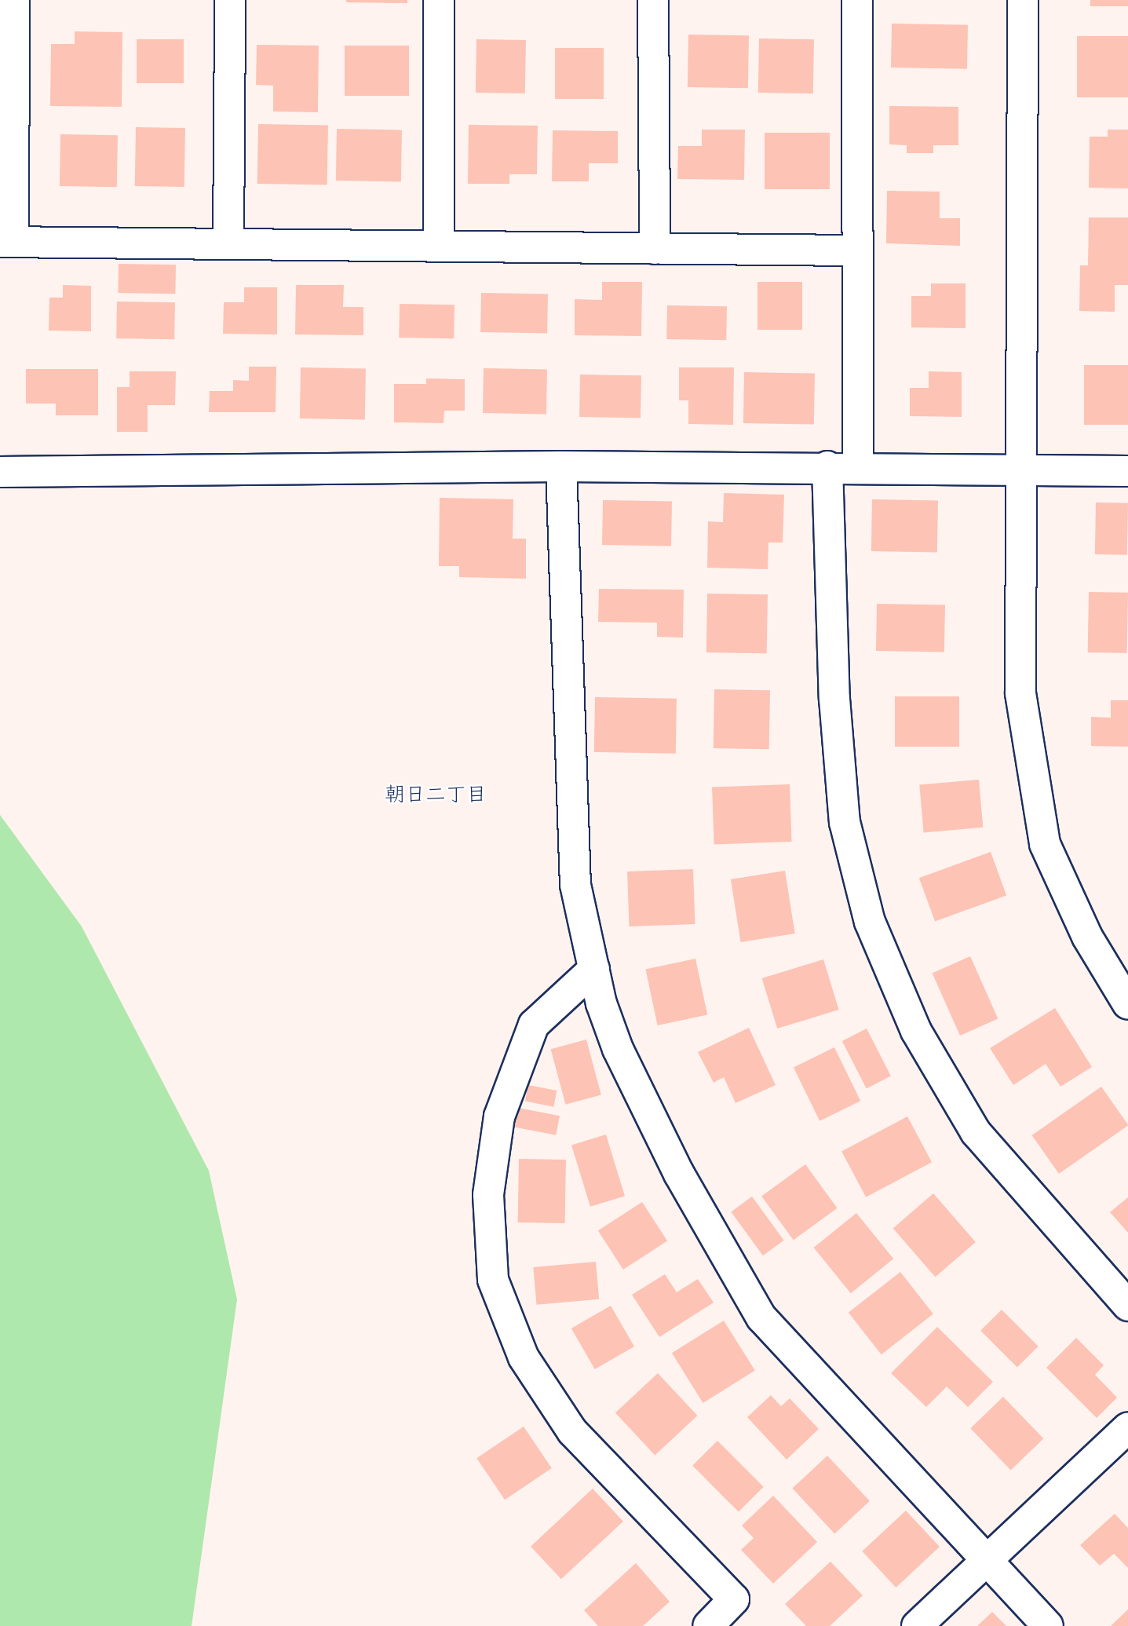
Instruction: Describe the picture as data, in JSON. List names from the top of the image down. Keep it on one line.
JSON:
{"districts":["朝日二丁目"]}
